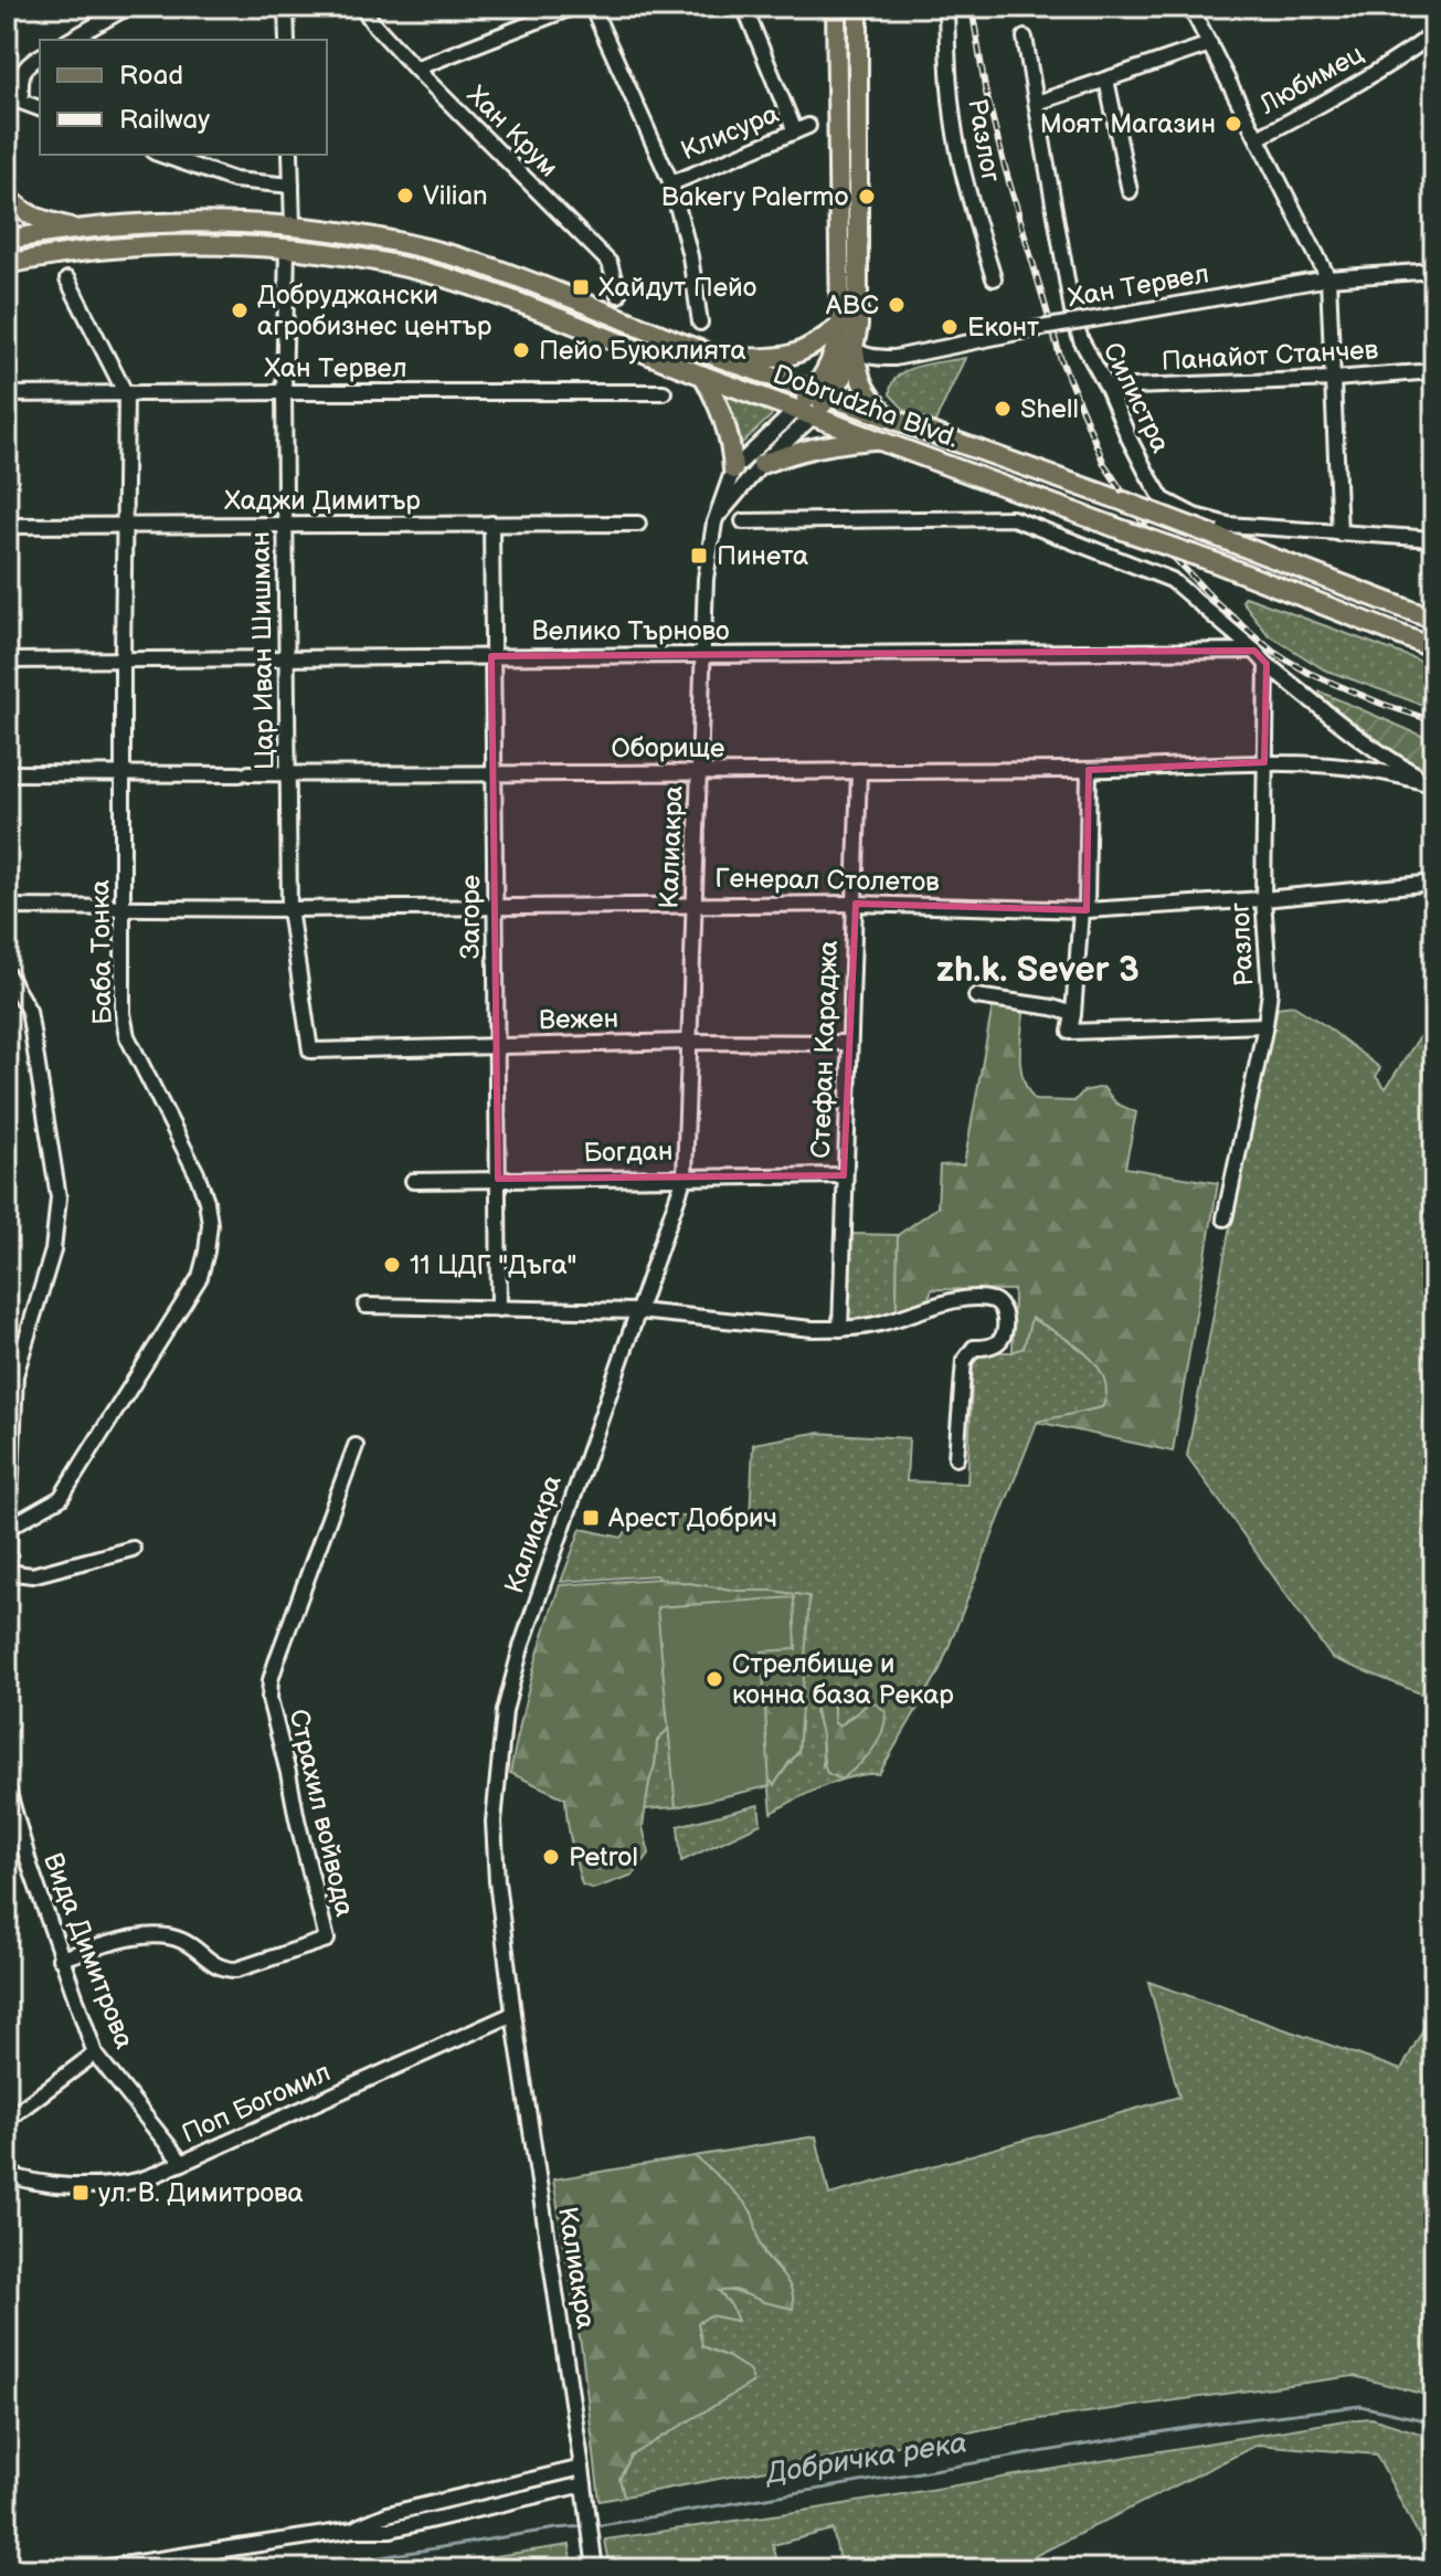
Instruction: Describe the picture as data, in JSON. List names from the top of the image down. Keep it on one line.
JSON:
{"streets":{"main road":["Dobrudzha Blvd."],"street":["Любимец","Хан Крум","Клисура","Разлог","Хан Тервел","Панайот Станчев","Силистра","Хаджи Димитър","Велико Търново","Цар Иван Шишман","Оборище","Калиакра","Генерал Столетов","Загоре","Баба Тонка","Вежен","Стефан Караджа","Богдан","Страхил войвода","Вида Димитрова","Поп Богомил"]},"crossings":[["Разлог","Оборище"],["Разлог","Генерал Столетов"],["Хан Тервел","Цар Иван Шишман"],["Хан Тервел","Баба Тонка"],["Панайот Станчев","Силистра"],["Силистра","Dobrudzha Blvd."],["Dobrudzha Blvd.","Цар Иван Шишман"],["Dobrudzha Blvd.","Калиакра"],["Хаджи Димитър","Цар Иван Шишман"],["Хаджи Димитър","Загоре"],["Хаджи Димитър","Баба Тонка"],["Велико Търново","Цар Иван Шишман"],["Велико Търново","Калиакра"],["Велико Търново","Загоре"],["Велико Търново","Баба Тонка"],["Цар Иван Шишман","Оборище"],["Цар Иван Шишман","Генерал Столетов"],["Цар Иван Шишман","Вежен"],["Оборище","Калиакра"],["Оборище","Загоре"],["Оборище","Баба Тонка"],["Оборище","Стефан Караджа"],["Калиакра","Генерал Столетов"],["Калиакра","Вежен"],["Калиакра","Богдан"],["Калиакра","Поп Богомил"],["Генерал Столетов","Загоре"],["Генерал Столетов","Баба Тонка"],["Генерал Столетов","Стефан Караджа"],["Загоре","Вежен"],["Загоре","Богдан"],["Вежен","Стефан Караджа"],["Стефан Караджа","Богдан"],["Страхил войвода","Вида Димитрова"],["Вида Димитрова","Поп Богомил"]],"districts":["zh.k. Sever 3"],"water":["Добричка река"],"places":{"other":["Моят Магазин","Vilian","Bakery Palermo","ABC","Добруджански агробизнес център","Еконт","Пейо Буюклията","Shell","11 ЦДГ \"Дъга\"","Стрелбище и конна база Рекар","Petrol"],"transit":["Хайдут Пейо","Пинета","Арест Добрич","ул. В. Димитрова"]},"legend":["Road","Railway"]}
